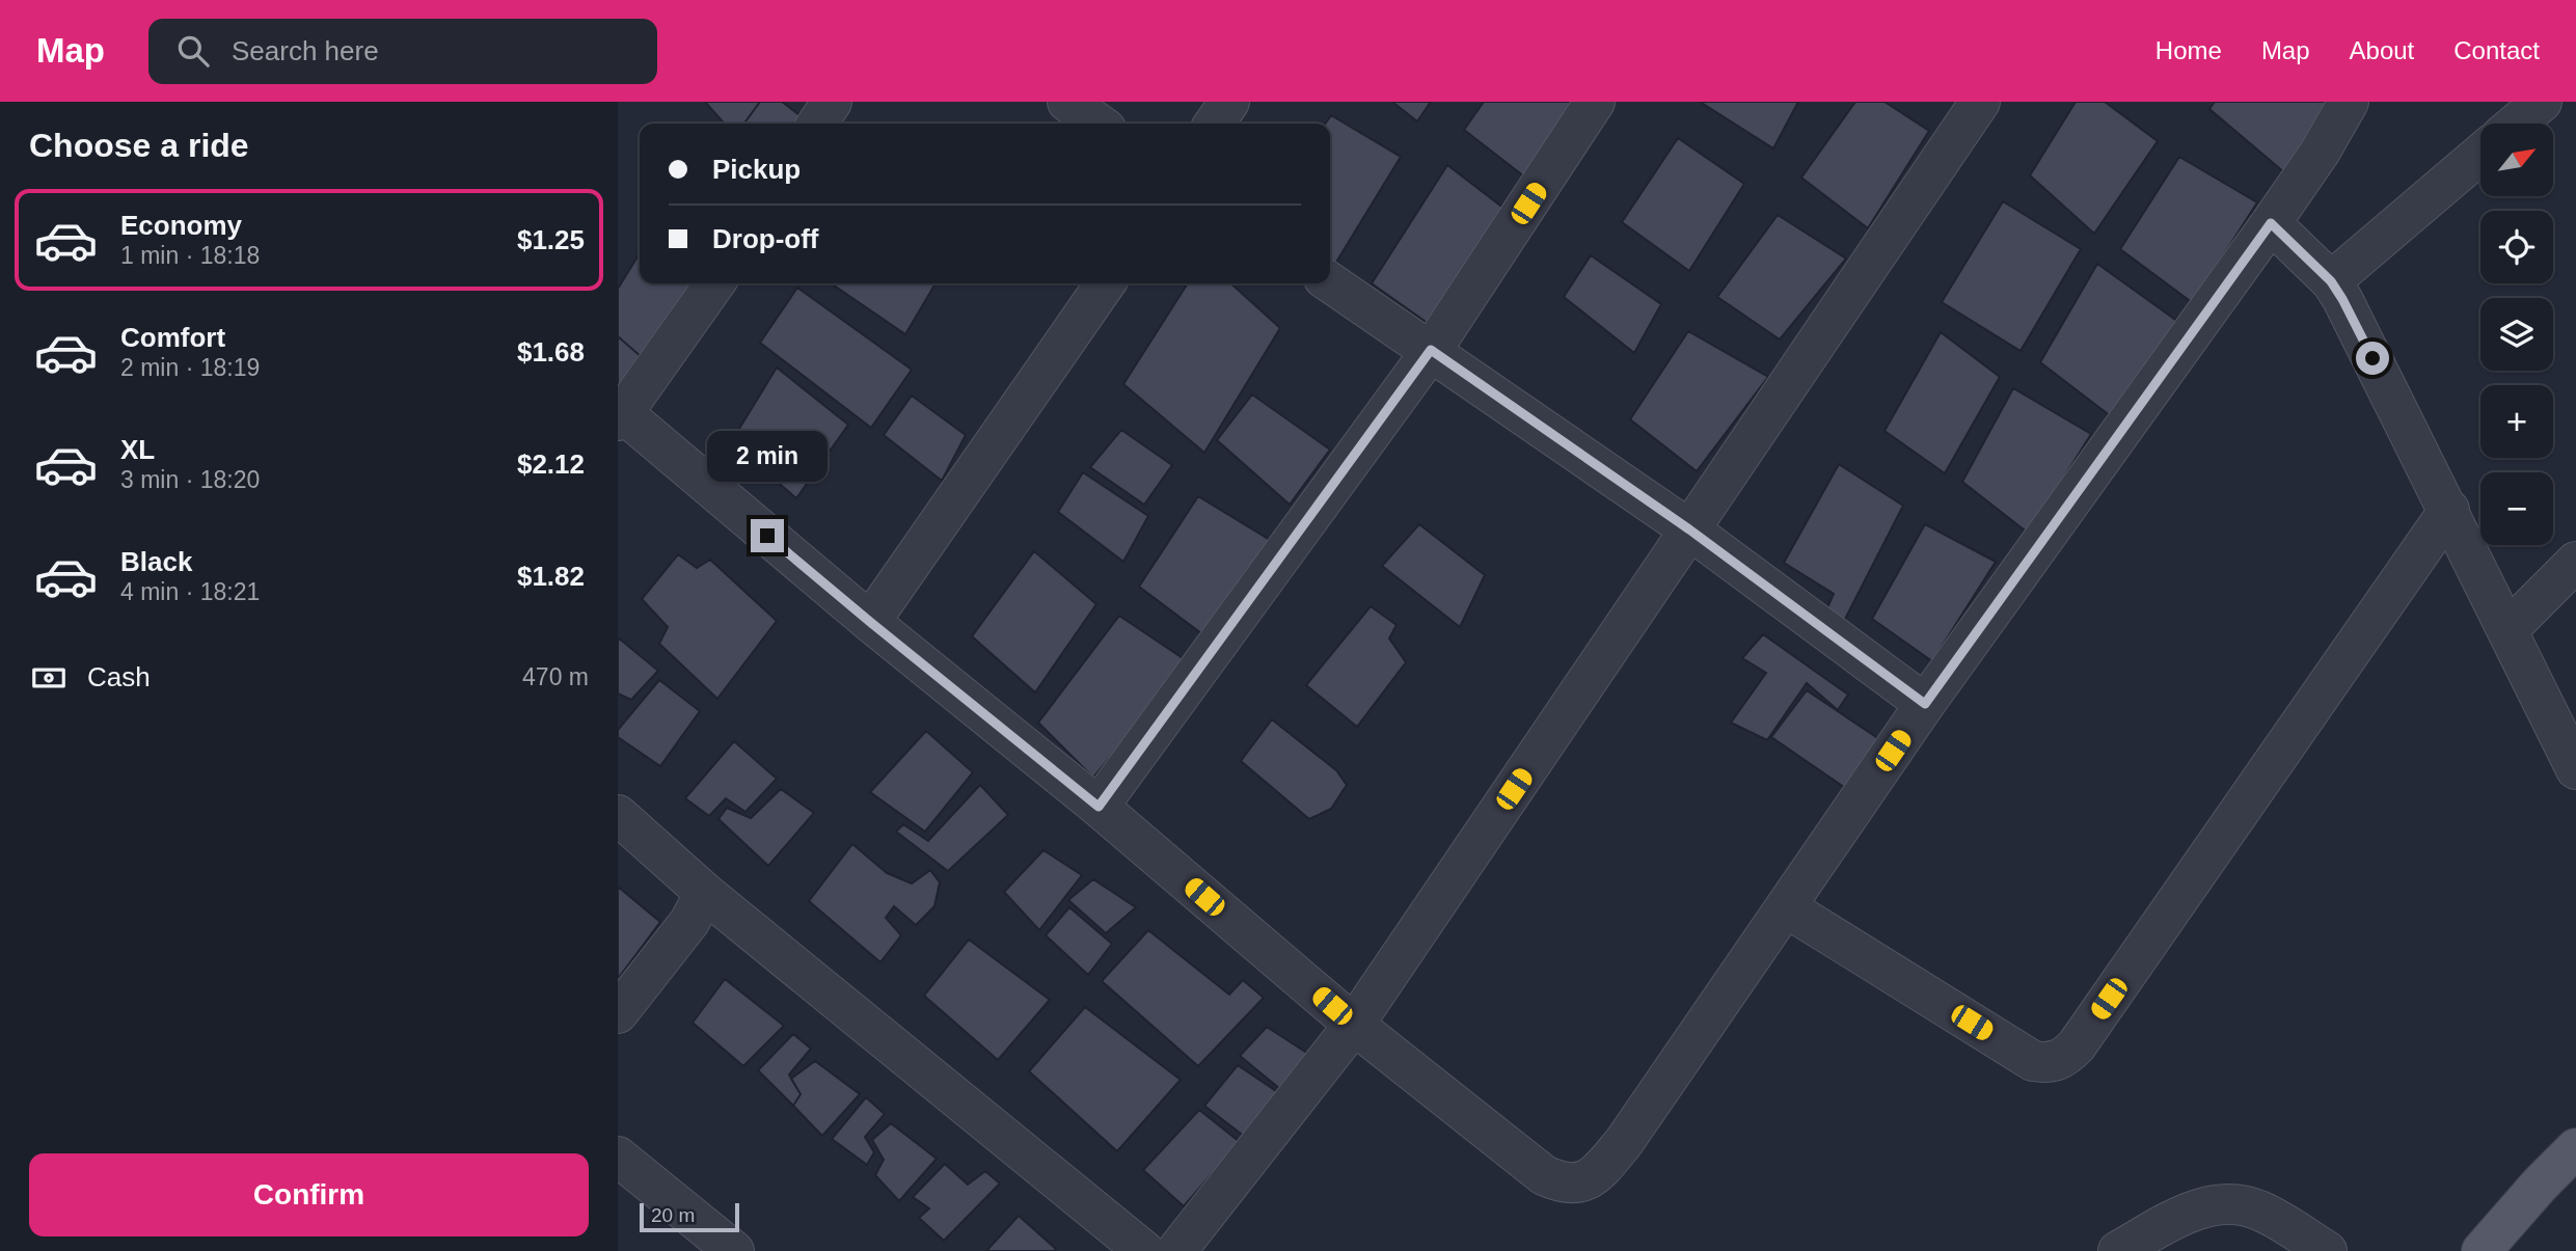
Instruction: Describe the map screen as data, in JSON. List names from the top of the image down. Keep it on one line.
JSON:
{"scale_bar":"20 m","north":"top right","page":{"header":"Map","search":"Search here","nav":["Home","Map","About","Contact"],"heading":"Choose a ride","map_buttons":["+","−"],"banner":["Pickup","Drop-off"],"list":[{"name":"Economy","note":"1 min · 18:18","value":"$1.25"},{"name":"Comfort","note":"2 min · 18:19","value":"$1.68"},{"name":"XL","note":"3 min · 18:20","value":"$2.12"},{"name":"Black","note":"4 min · 18:21","value":"$1.82"}],"bubble":"2 min","pay":["Cash","470 m"],"buttons":"Confirm","scale":"20 m"}}
